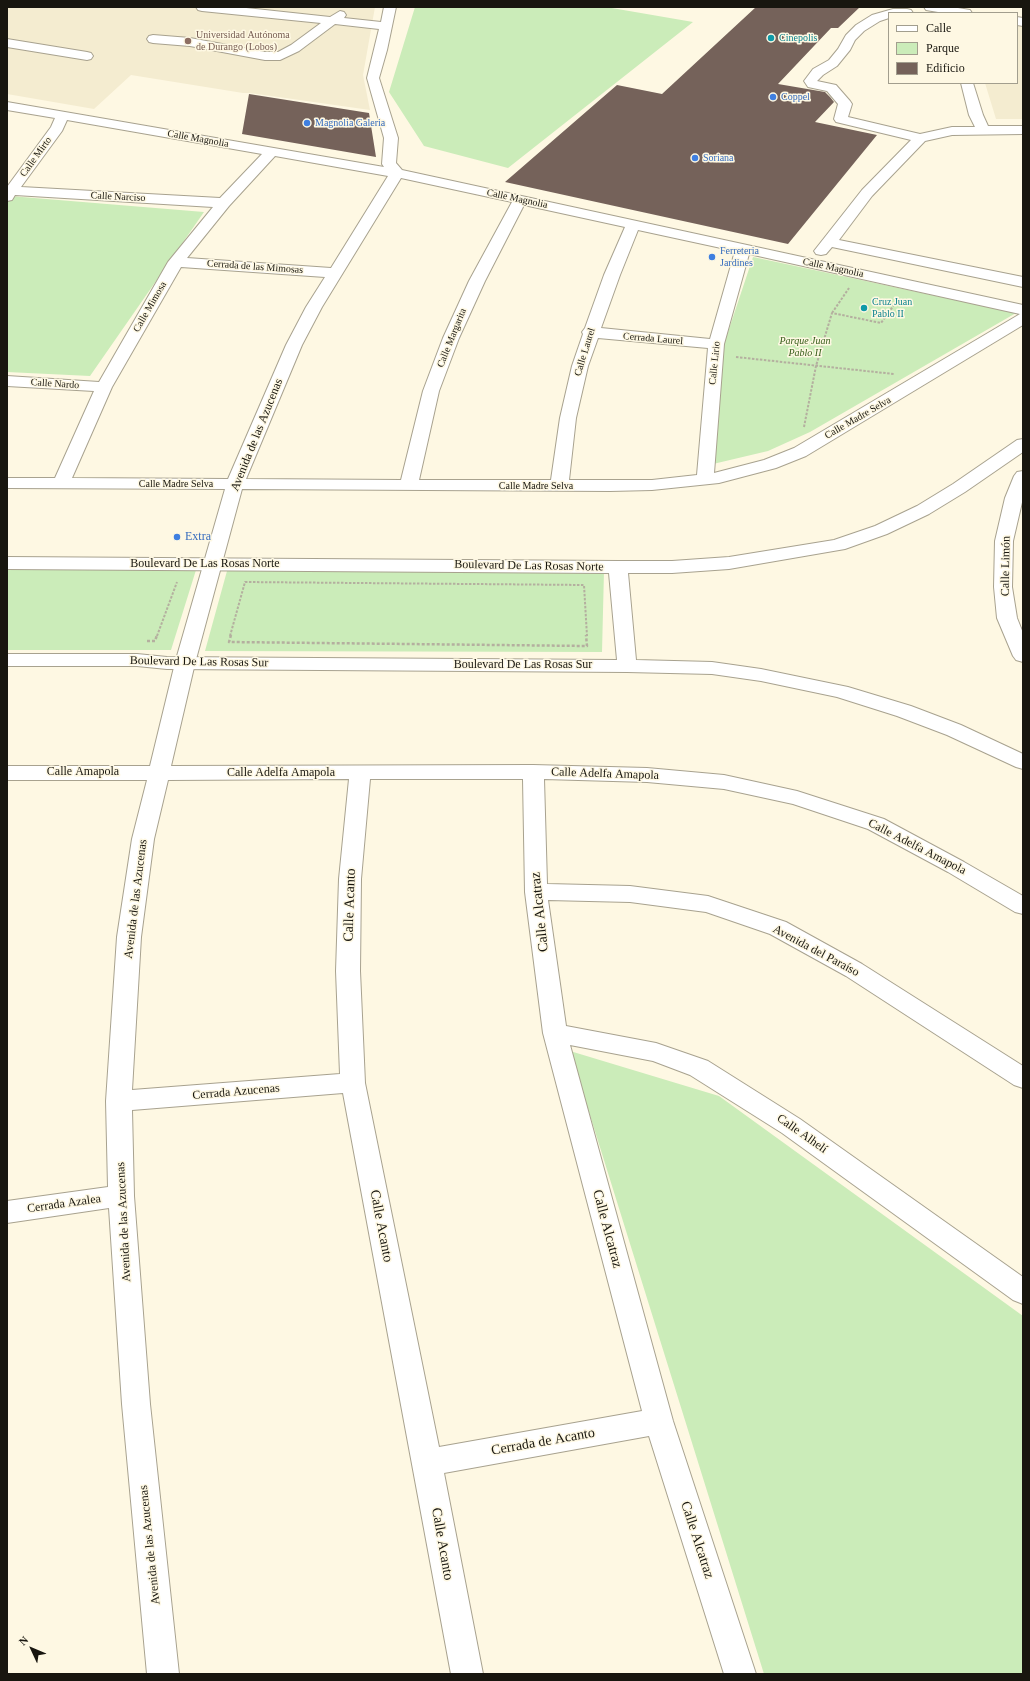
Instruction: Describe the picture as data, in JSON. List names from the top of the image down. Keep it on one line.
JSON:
{"streets":{"street":["Calle Magnolia","Calle Mirto","Calle Narciso","Cerrada de las Mimosas","Calle Mimosa","Calle Margarita","Cerrada Laurel","Calle Laurel","Calle Lirio","Calle Nardo","Calle Madre Selva","Avenida de las Azucenas","Boulevard De Las Rosas Norte","Calle Limón","Boulevard De Las Rosas Sur","Calle Amapola","Calle Adelfa Amapola","Calle Acanto","Calle Alcatraz","Avenida del Paraíso","Cerrada Azucenas","Calle Alhelí","Cerrada Azalea","Cerrada de Acanto"]},"crossings":[["Calle Magnolia","Calle Mirto"],["Calle Magnolia","Calle Mimosa"],["Calle Magnolia","Calle Margarita"],["Calle Magnolia","Calle Laurel"],["Calle Magnolia","Calle Lirio"],["Calle Magnolia","Avenida de las Azucenas"],["Calle Mirto","Calle Narciso"],["Calle Narciso","Calle Mimosa"],["Cerrada de las Mimosas","Calle Mimosa"],["Cerrada de las Mimosas","Avenida de las Azucenas"],["Calle Mimosa","Calle Nardo"],["Calle Mimosa","Calle Madre Selva"],["Calle Margarita","Calle Madre Selva"],["Cerrada Laurel","Calle Laurel"],["Cerrada Laurel","Calle Lirio"],["Calle Laurel","Calle Madre Selva"],["Calle Lirio","Calle Madre Selva"],["Calle Madre Selva","Avenida de las Azucenas"],["Avenida de las Azucenas","Boulevard De Las Rosas Norte"],["Avenida de las Azucenas","Boulevard De Las Rosas Sur"],["Avenida de las Azucenas","Calle Amapola"],["Avenida de las Azucenas","Calle Adelfa Amapola"],["Avenida de las Azucenas","Cerrada Azucenas"],["Avenida de las Azucenas","Cerrada Azalea"],["Calle Amapola","Calle Adelfa Amapola"],["Calle Adelfa Amapola","Calle Acanto"],["Calle Adelfa Amapola","Calle Alcatraz"],["Calle Acanto","Cerrada Azucenas"],["Calle Acanto","Cerrada de Acanto"],["Calle Alcatraz","Avenida del Paraíso"],["Calle Alcatraz","Calle Alhelí"],["Calle Alcatraz","Cerrada de Acanto"]],"parks":["Parque Juan Pablo II"],"places":["Cinepolis","Universidad Autónoma de Durango (Lobos)","Coppel","Magnolia Galeria","Soriana","Ferreteria Jardines","Cruz Juan Pablo II","Extra"],"legend":["Calle","Parque","Edificio"],"north":"top left"}
